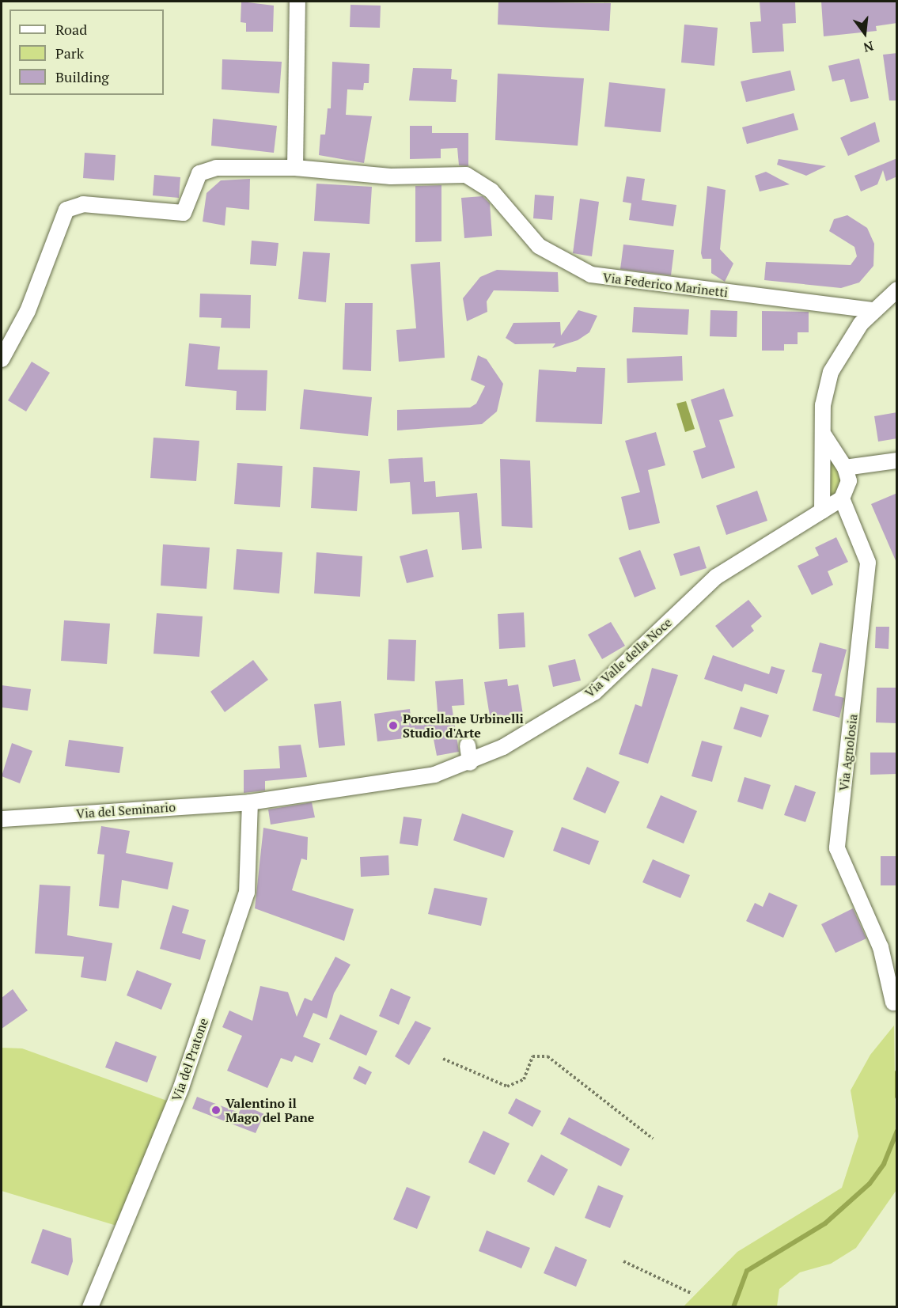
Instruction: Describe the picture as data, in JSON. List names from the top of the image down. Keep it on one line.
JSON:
{"streets":{"street":["Via Federico Marinetti","Via Valle della Noce","Via Agnolosia","Via del Seminario","Via del Pratone"]},"crossings":[["Via Valle della Noce","Via Agnolosia"],["Via Valle della Noce","Via del Seminario"],["Via Valle della Noce","Via del Pratone"],["Via del Seminario","Via del Pratone"]],"places":["Porcellane Urbinelli Studio d'Arte","Valentino il Mago del Pane"],"legend":["Road","Park","Building"],"north":"bottom"}
